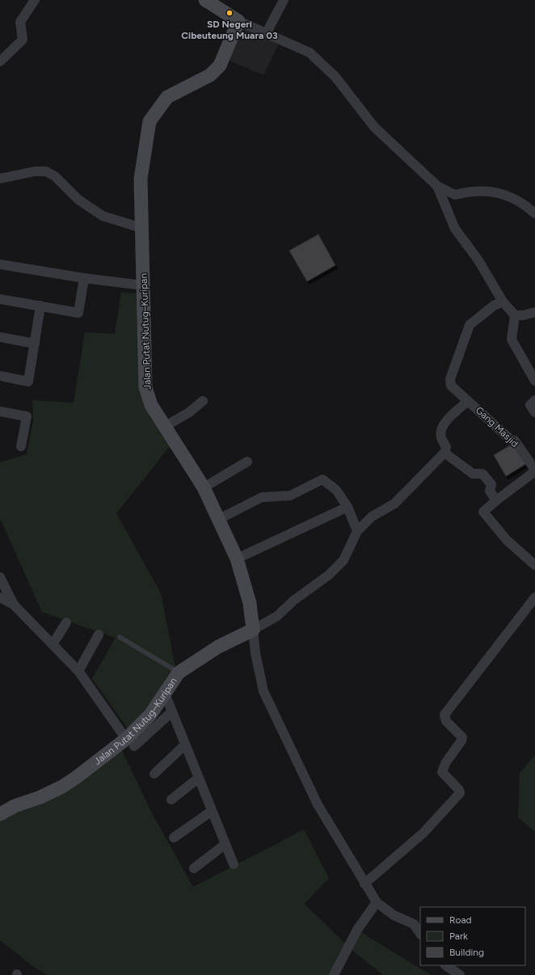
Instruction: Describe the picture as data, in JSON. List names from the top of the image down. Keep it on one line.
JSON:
{"streets":{"street":["Jalan Putat Nutug–Kuripan","Gang Masjid"]},"places":["SD Negeri Cibeuteung Muara 03"],"legend":["Road","Park","Building"]}
